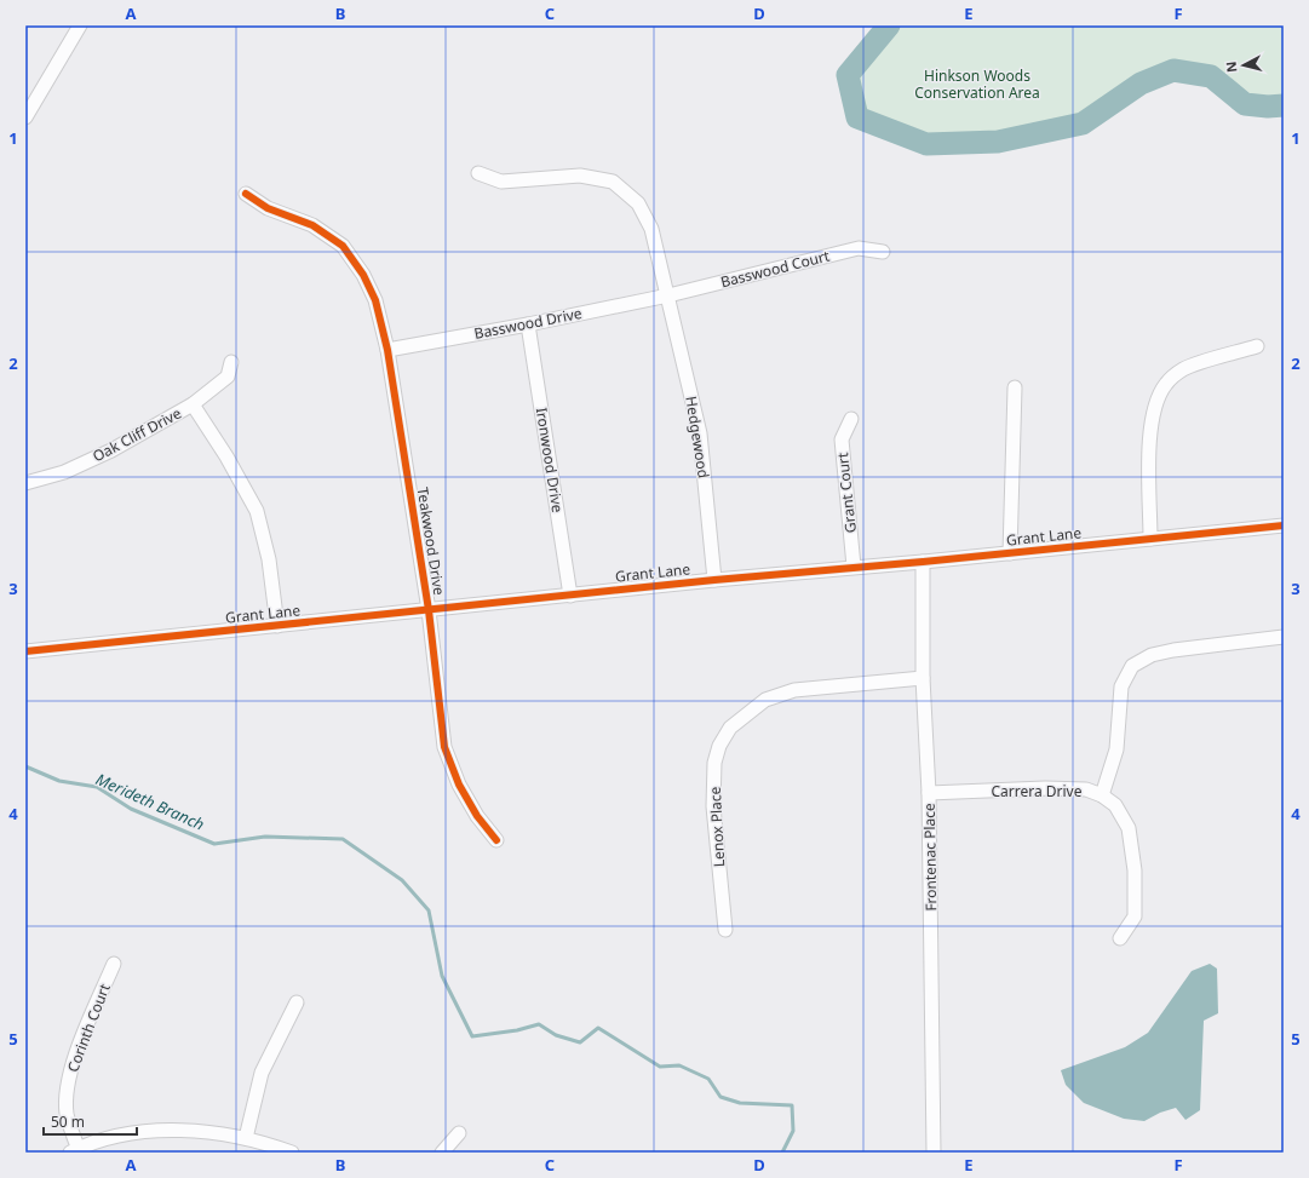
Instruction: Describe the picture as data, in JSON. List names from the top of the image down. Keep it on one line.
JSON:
{"streets":{"street":["Basswood Court","Basswood Drive","Oak Cliff Drive","Hedgewood","Ironwood Drive","Grant Court","Grant Lane","Teakwood Drive","Carrera Drive","Lenox Place","Frontenac Place","Corinth Court"]},"crossings":[["Basswood Court","Basswood Drive"],["Basswood Court","Hedgewood"],["Basswood Drive","Hedgewood"],["Basswood Drive","Ironwood Drive"],["Basswood Drive","Teakwood Drive"],["Hedgewood","Grant Lane"],["Ironwood Drive","Grant Lane"],["Grant Court","Grant Lane"],["Grant Lane","Teakwood Drive"],["Grant Lane","Frontenac Place"],["Carrera Drive","Frontenac Place"],["Lenox Place","Frontenac Place"]],"water":["Merideth Branch"],"parks":["Hinkson Woods Conservation Area"],"scale_bar":"50 m","north":"left","grid":{"columns":["A","B","C","D","E","F"],"rows":["1","2","3","4","5"]}}
